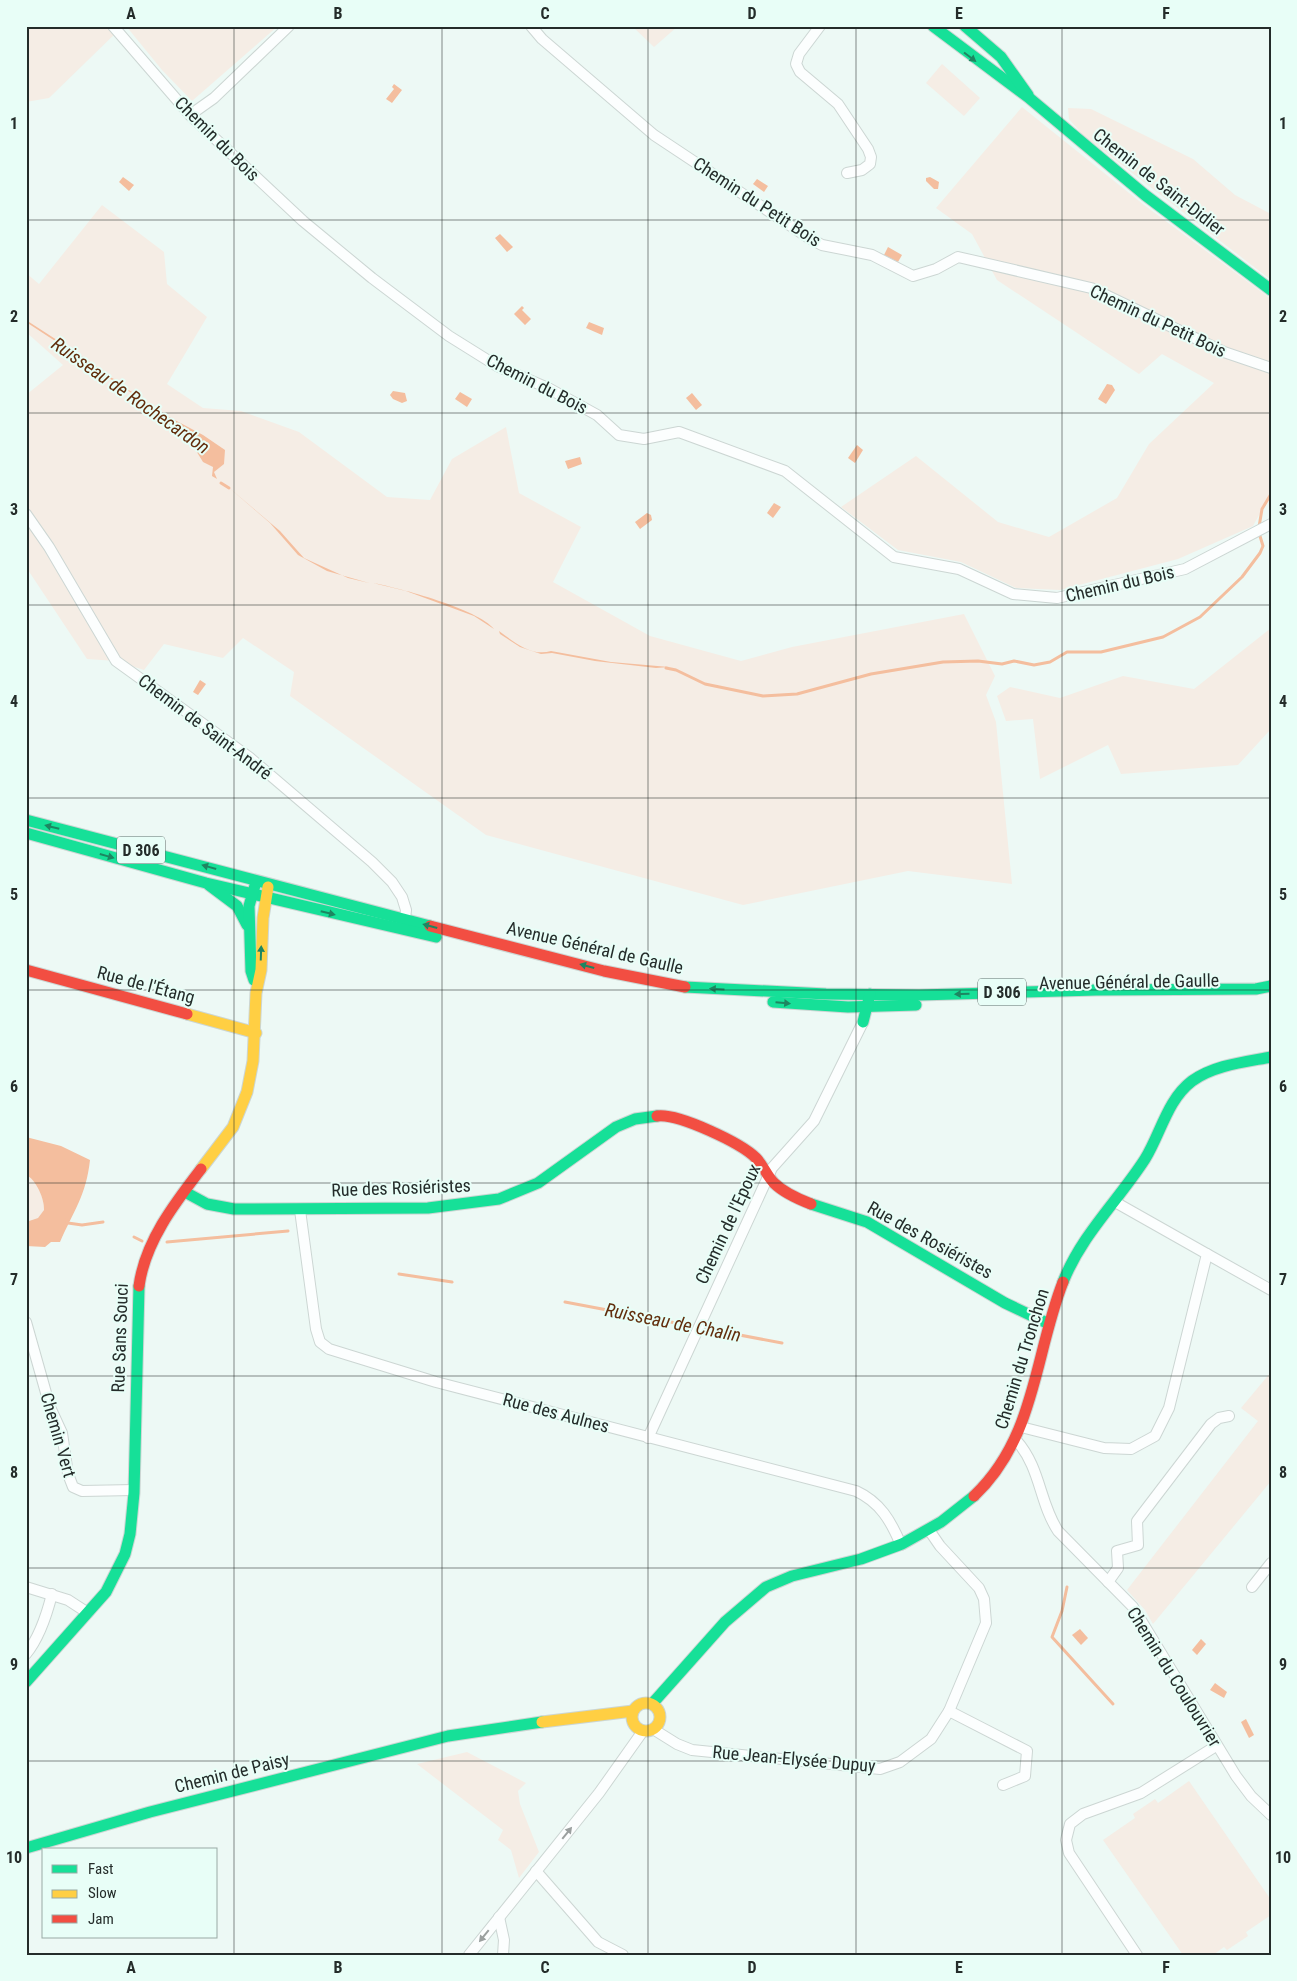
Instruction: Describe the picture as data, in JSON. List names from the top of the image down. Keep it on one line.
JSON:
{"streets":{"main road":["Chemin de Saint-Didier","D 306","Avenue Général de Gaulle","Rue de l'Étang","Rue des Rosiéristes","Chemin de l'Epoux","Rue Sans Souci","Chemin du Tronchon","Chemin de Paisy"],"street":["Chemin du Bois","Chemin du Petit Bois","Chemin de Saint-André","Rue des Aulnes","Chemin Vert","Chemin du Coulouvrier","Rue Jean-Elysée Dupuy"]},"crossings":[["Chemin de Saint-André","D 306"],["Chemin de Saint-André","Avenue Général de Gaulle"],["D 306","Avenue Général de Gaulle"],["D 306","Rue Sans Souci"],["Avenue Général de Gaulle","Chemin de l'Epoux"],["Avenue Général de Gaulle","Rue Sans Souci"],["Rue de l'Étang","Rue Sans Souci"],["Rue des Rosiéristes","Chemin de l'Epoux"],["Rue des Rosiéristes","Rue Sans Souci"],["Rue des Rosiéristes","Chemin du Tronchon"],["Rue des Rosiéristes","Rue des Aulnes"],["Chemin de l'Epoux","Rue des Aulnes"],["Rue Sans Souci","Chemin Vert"],["Chemin du Tronchon","Rue des Aulnes"],["Chemin du Tronchon","Chemin du Coulouvrier"],["Chemin du Tronchon","Rue Jean-Elysée Dupuy"]],"water":["Ruisseau de Rochecardon","Ruisseau de Chalin"],"legend":["Fast","Slow","Jam"],"grid":{"columns":["A","B","C","D","E","F"],"rows":["1","2","3","4","5","6","7","8","9","10"]}}
